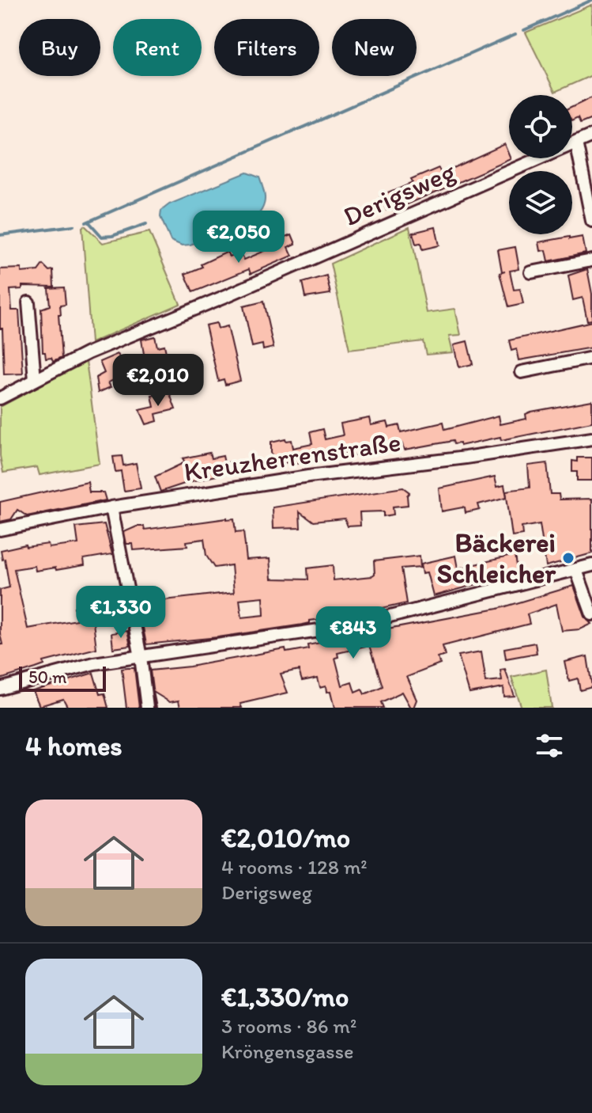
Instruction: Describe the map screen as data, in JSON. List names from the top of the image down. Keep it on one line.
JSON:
{"streets":{"street":["Derigsweg","Kreuzherrenstraße"]},"places":["Bäckerei Schleicher"],"scale_bar":"50 m","page":{"chip":["Buy","Rent","Filters","New"],"price":["€2,050","€2,010","€1,330","€843"],"scale":"50 m","heading":"4 homes","list":[{"name":"€2,010/mo","note":"4 rooms · 128 m² · Derigsweg"},{"name":"€1,330/mo","note":"3 rooms · 86 m² · Kröngensgasse"}]}}
